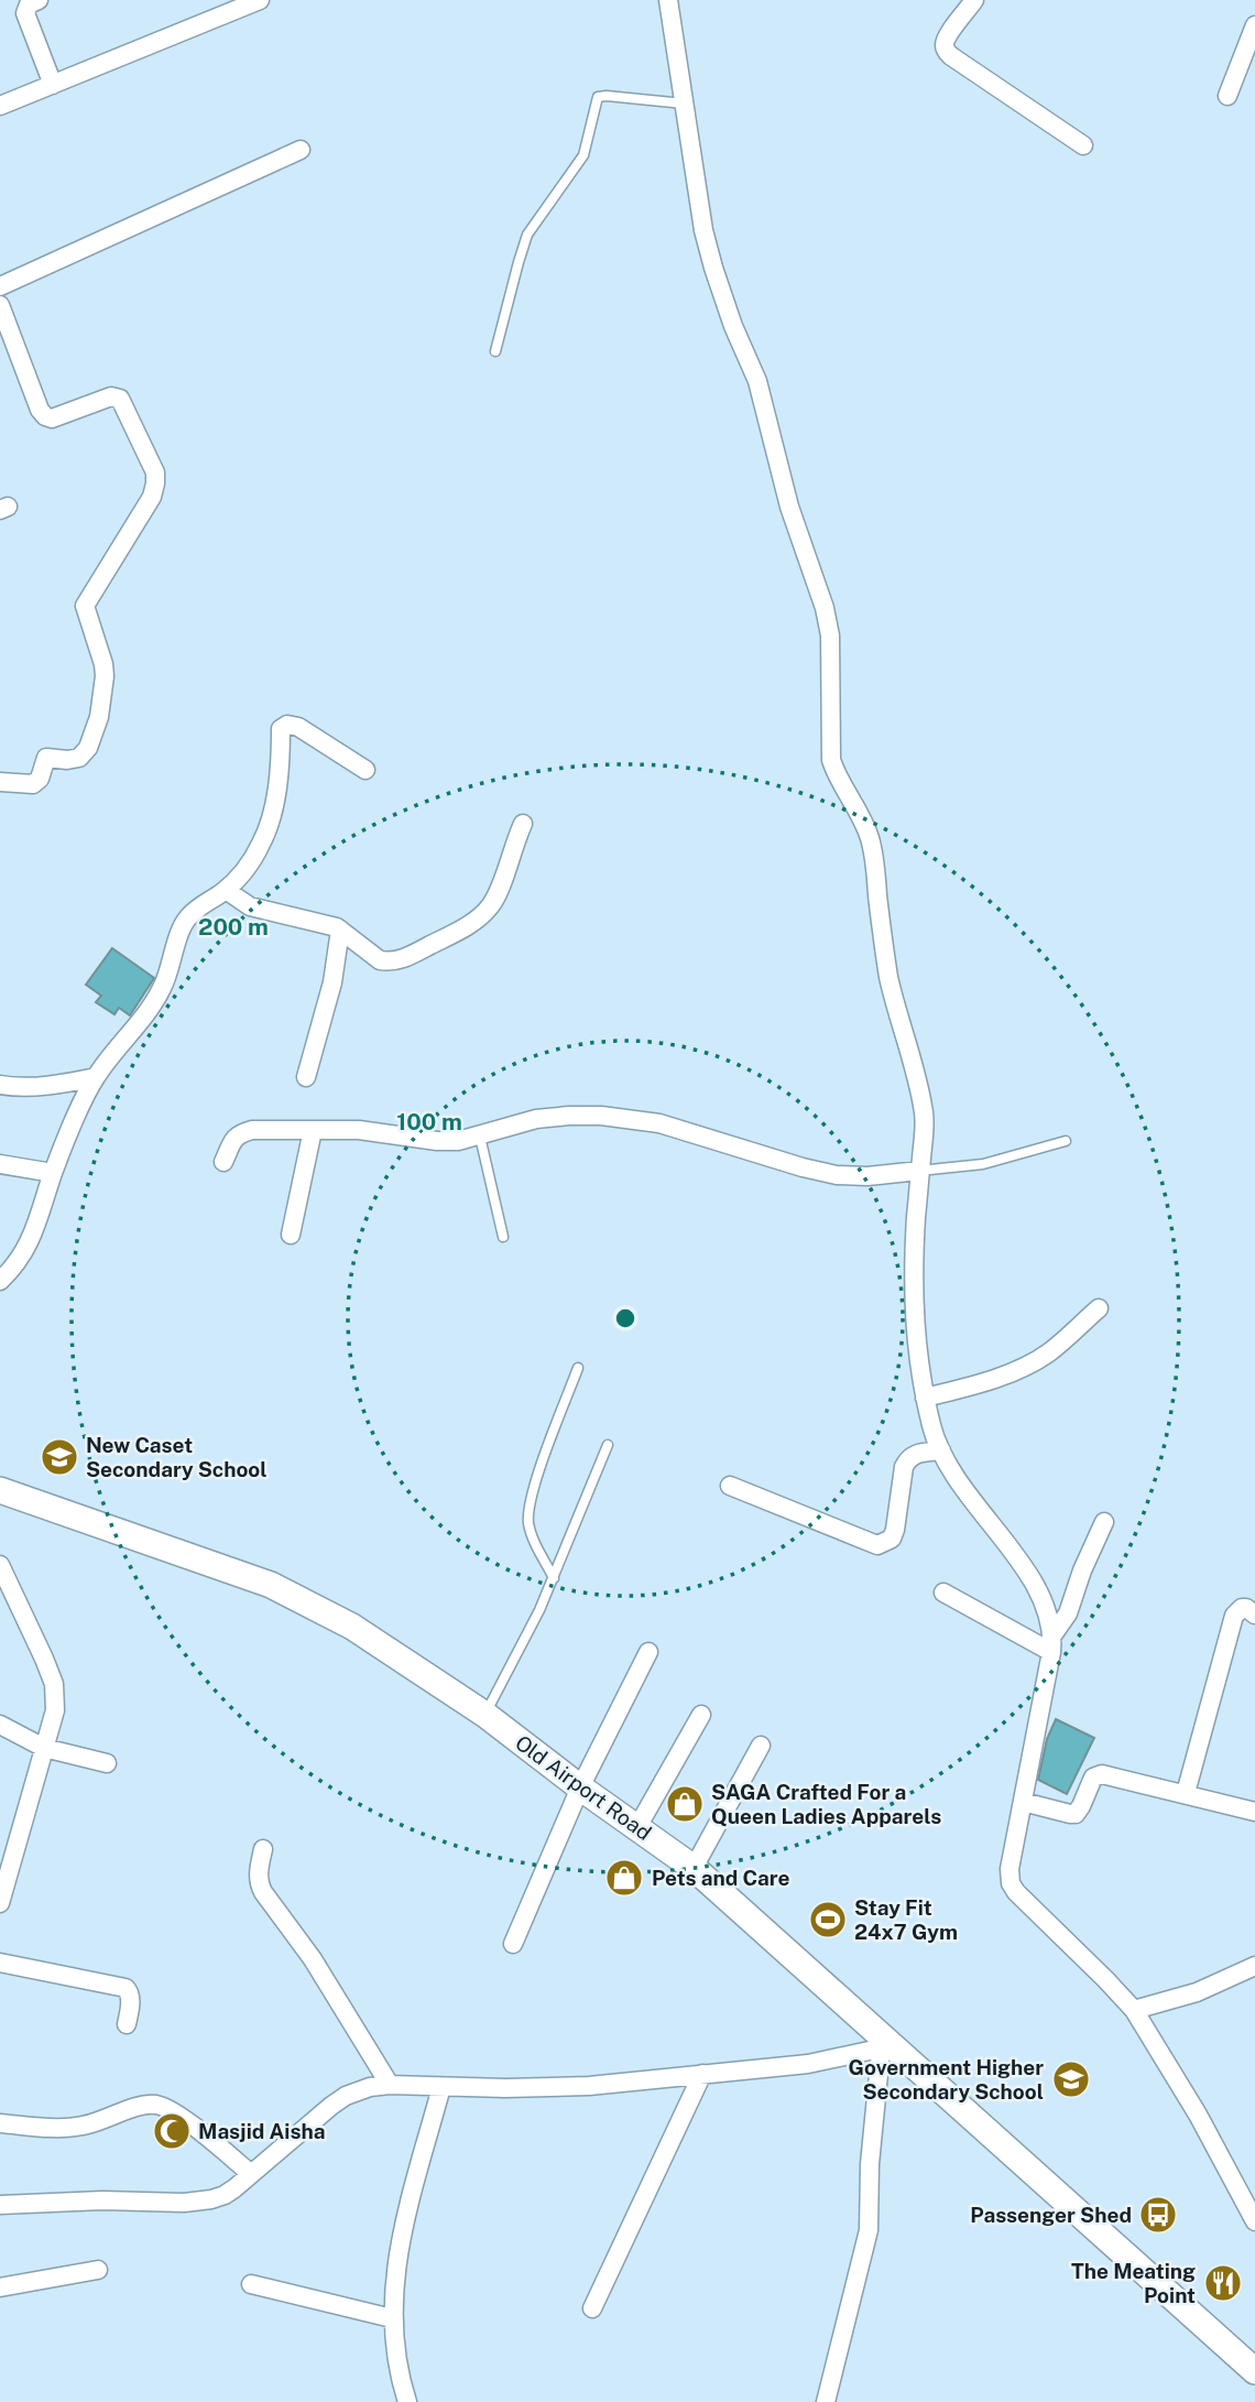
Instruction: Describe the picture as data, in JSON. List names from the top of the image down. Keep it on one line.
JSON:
{"streets":{"main road":["Old Airport Road"]},"places":{"school or university":["New Caset Secondary School","Government Higher Secondary School"],"shop":["SAGA Crafted For a Queen Ladies Apparels","Pets and Care"],"sports":["Stay Fit 24x7 Gym"],"mosque":["Masjid Aisha"],"bus stop":["Passenger Shed"],"restaurant":["The Meating Point"]},"rings":["200 m","100 m"]}
